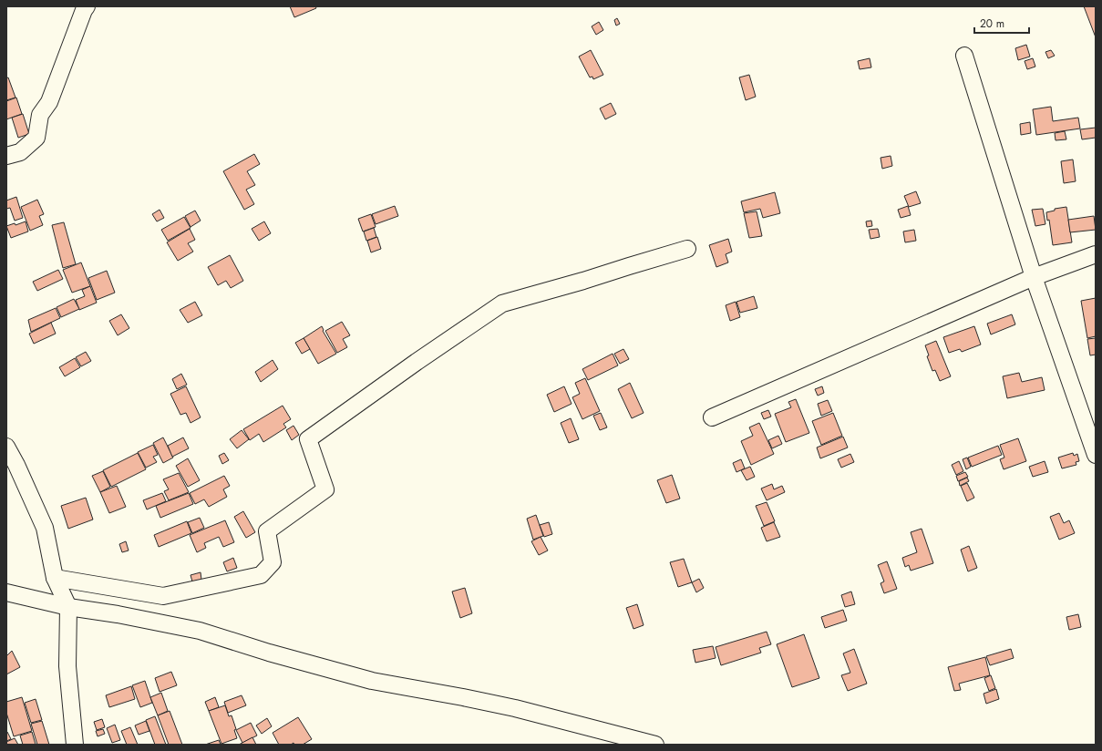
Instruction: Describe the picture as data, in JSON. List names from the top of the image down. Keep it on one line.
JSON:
{"scale_bar":"20 m"}
